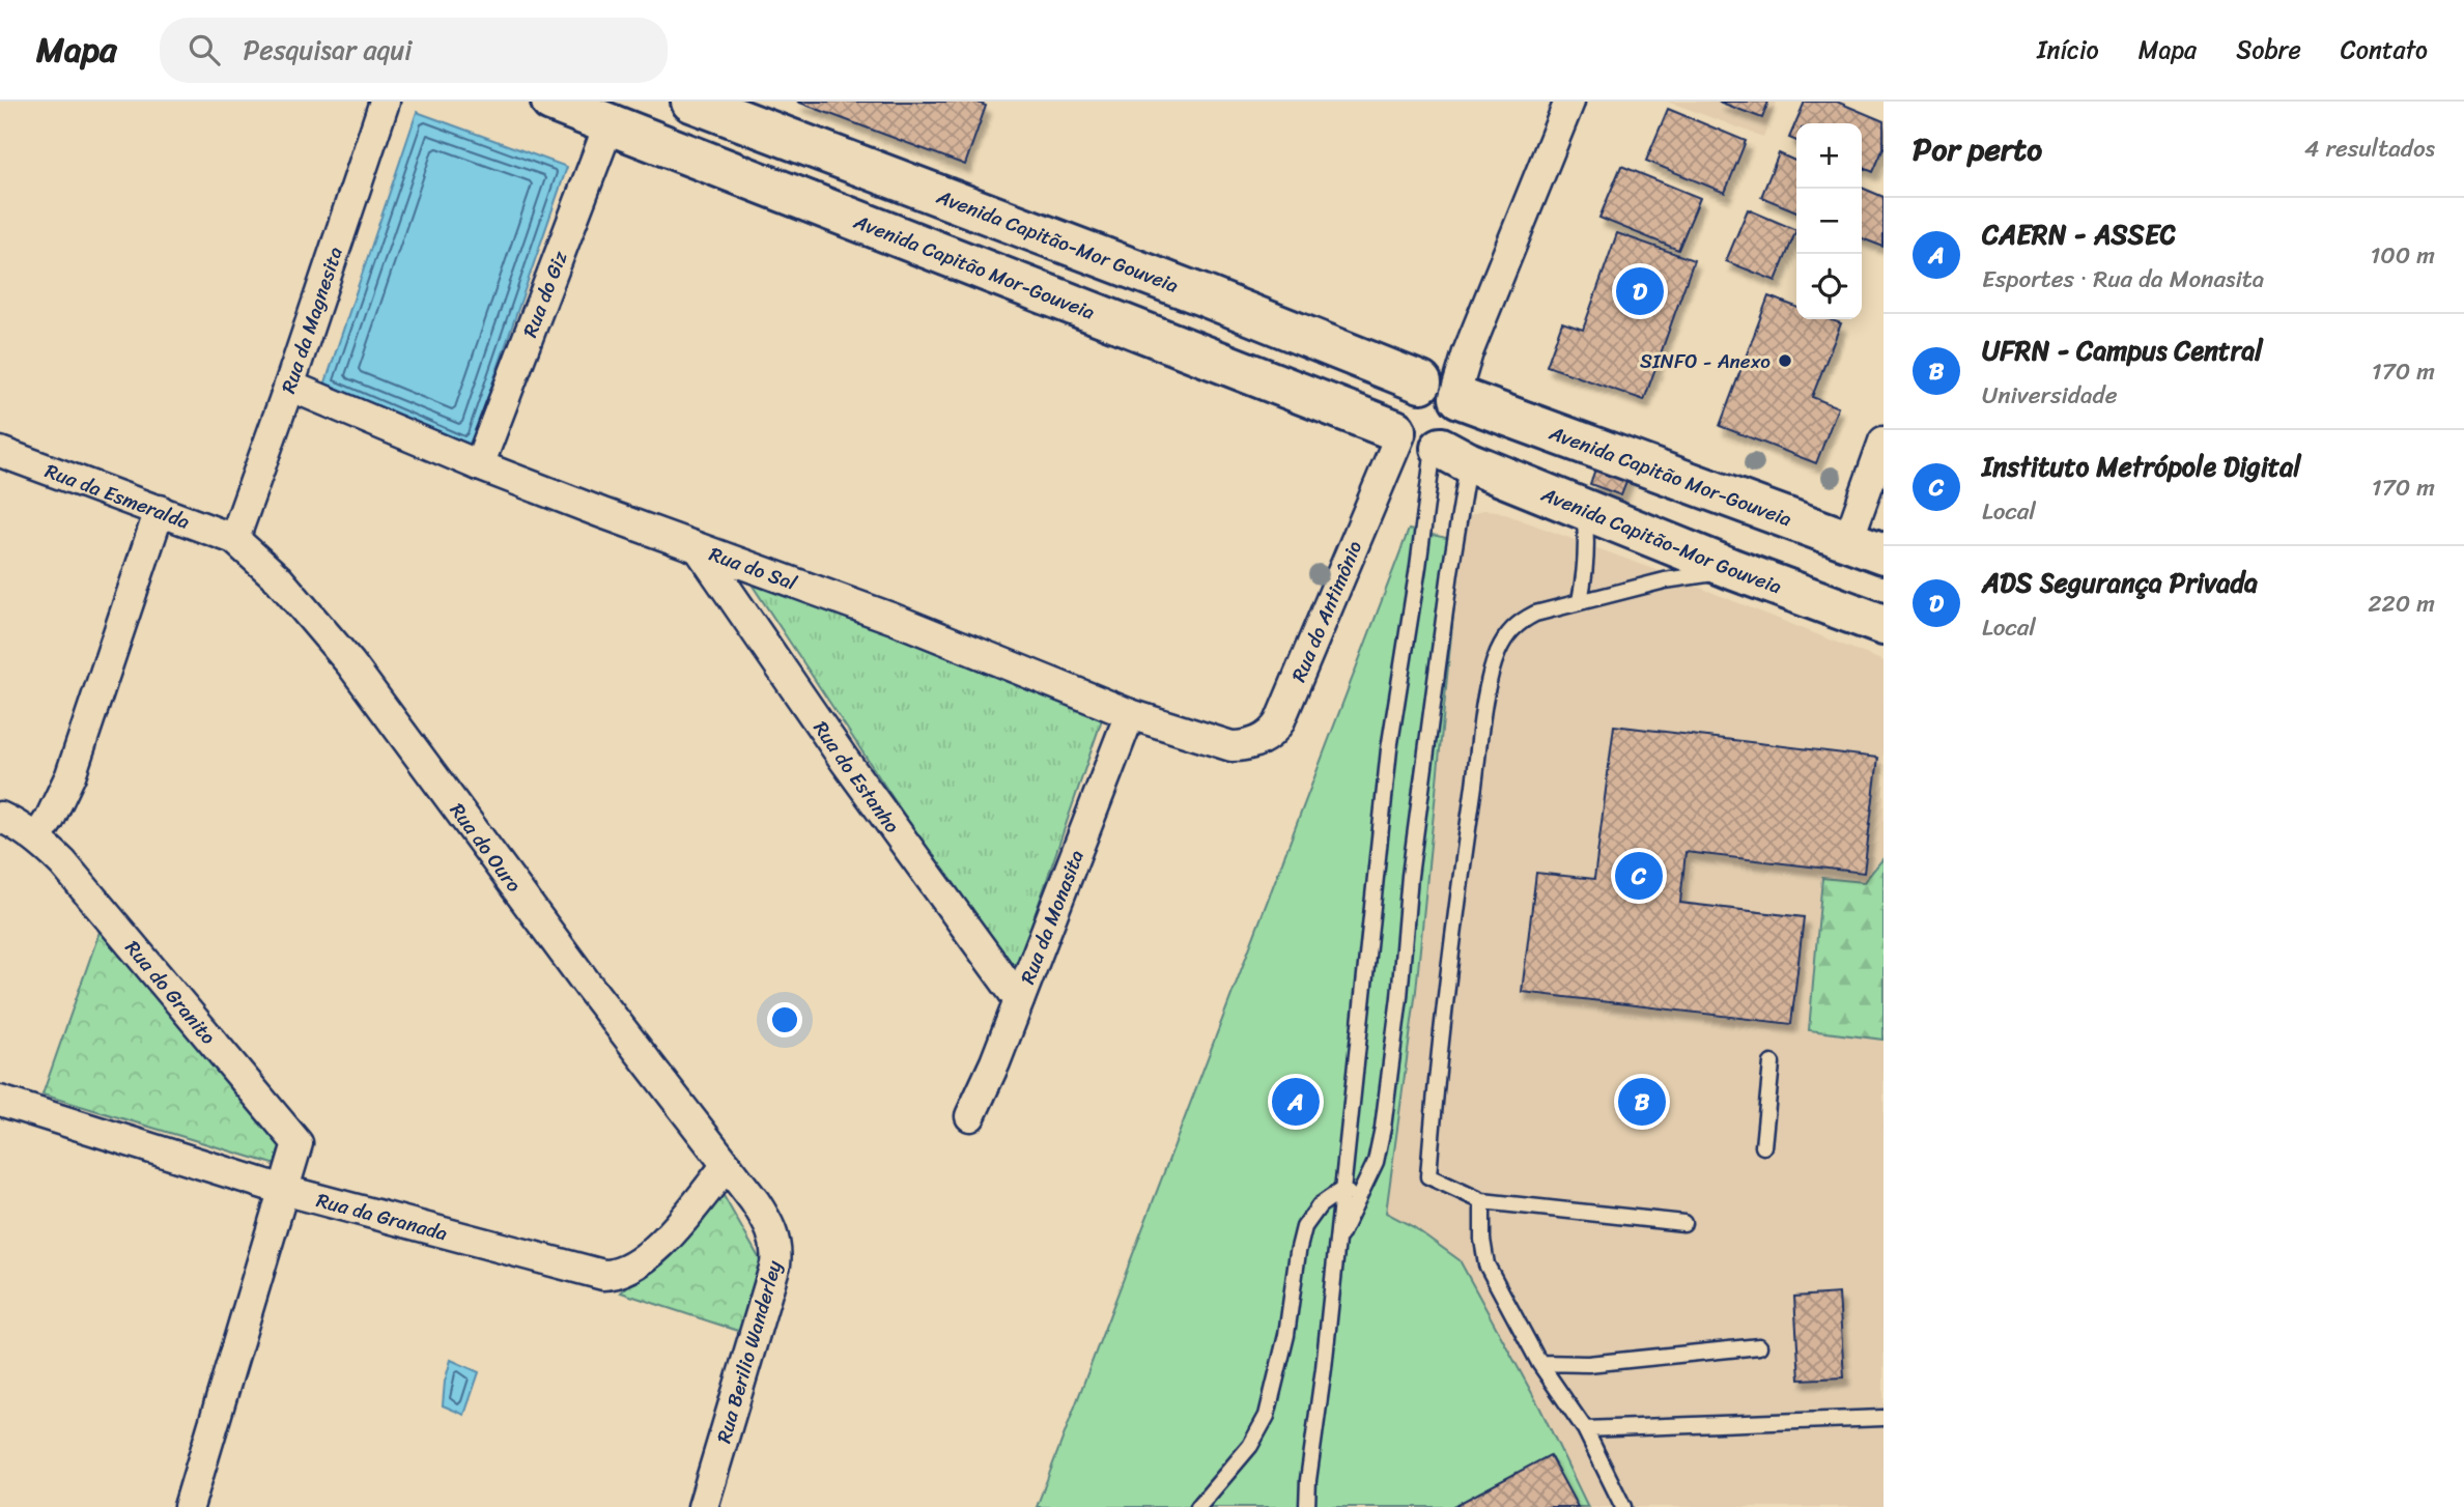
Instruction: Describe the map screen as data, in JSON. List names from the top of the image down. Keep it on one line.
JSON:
{"streets":{"main road":["Avenida Capitão-Mor Gouveia","Avenida Capitão Mor-Gouveia"],"street":["Rua do Giz","Rua da Magnesita","Rua da Esmeralda","Rua do Sal","Rua do Antimônio","Rua do Estanho","Rua do Ouro","Rua da Monasita","Rua do Granito","Rua da Granada","Rua Berilio Wanderley"]},"crossings":[["Avenida Capitão-Mor Gouveia","Avenida Capitão Mor-Gouveia"],["Avenida Capitão-Mor Gouveia","Rua do Antimônio"],["Avenida Capitão Mor-Gouveia","Rua do Giz"],["Avenida Capitão Mor-Gouveia","Rua do Antimônio"],["Rua do Giz","Rua do Sal"],["Rua da Magnesita","Rua da Esmeralda"],["Rua da Magnesita","Rua do Sal"],["Rua da Magnesita","Rua do Ouro"],["Rua da Esmeralda","Rua do Ouro"],["Rua do Sal","Rua do Antimônio"],["Rua do Sal","Rua do Estanho"],["Rua do Sal","Rua da Monasita"],["Rua do Estanho","Rua da Monasita"],["Rua do Ouro","Rua da Granada"],["Rua do Ouro","Rua Berilio Wanderley"],["Rua do Granito","Rua da Granada"],["Rua da Granada","Rua Berilio Wanderley"]],"places":["SINFO - Anexo"],"page":{"header":"Mapa","search":"Pesquisar aqui","nav":["Início","Mapa","Sobre","Contato"],"heading":["Por perto","4 resultados"],"map_buttons":["+","−"],"list":[{"mark":"A","name":"CAERN - ASSEC","note":"Esportes · Rua da Monasita","value":"100 m"},{"mark":"B","name":"UFRN - Campus Central","note":"Universidade","value":"170 m"},{"mark":"C","name":"Instituto Metrópole Digital","note":"Local","value":"170 m"},{"mark":"D","name":"ADS Segurança Privada","note":"Local","value":"220 m"}],"pins":["D","C","A","B"]}}
